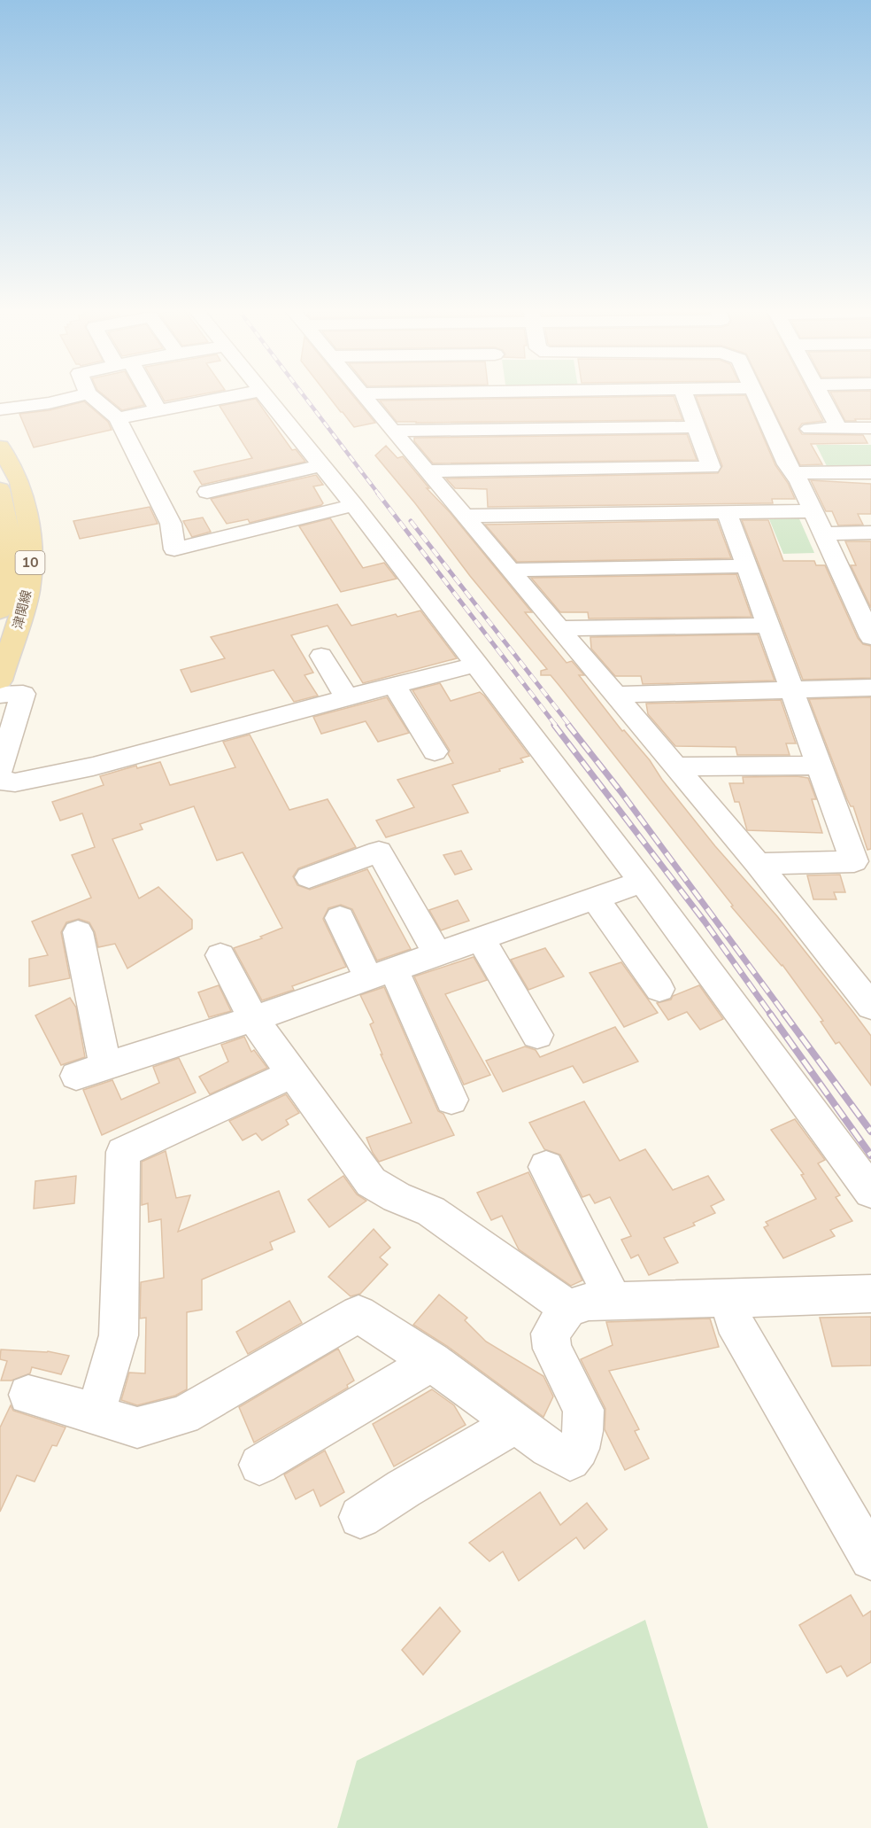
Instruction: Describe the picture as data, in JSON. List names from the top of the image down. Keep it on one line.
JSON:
{"streets":{"main road":["10","津関線"]}}
